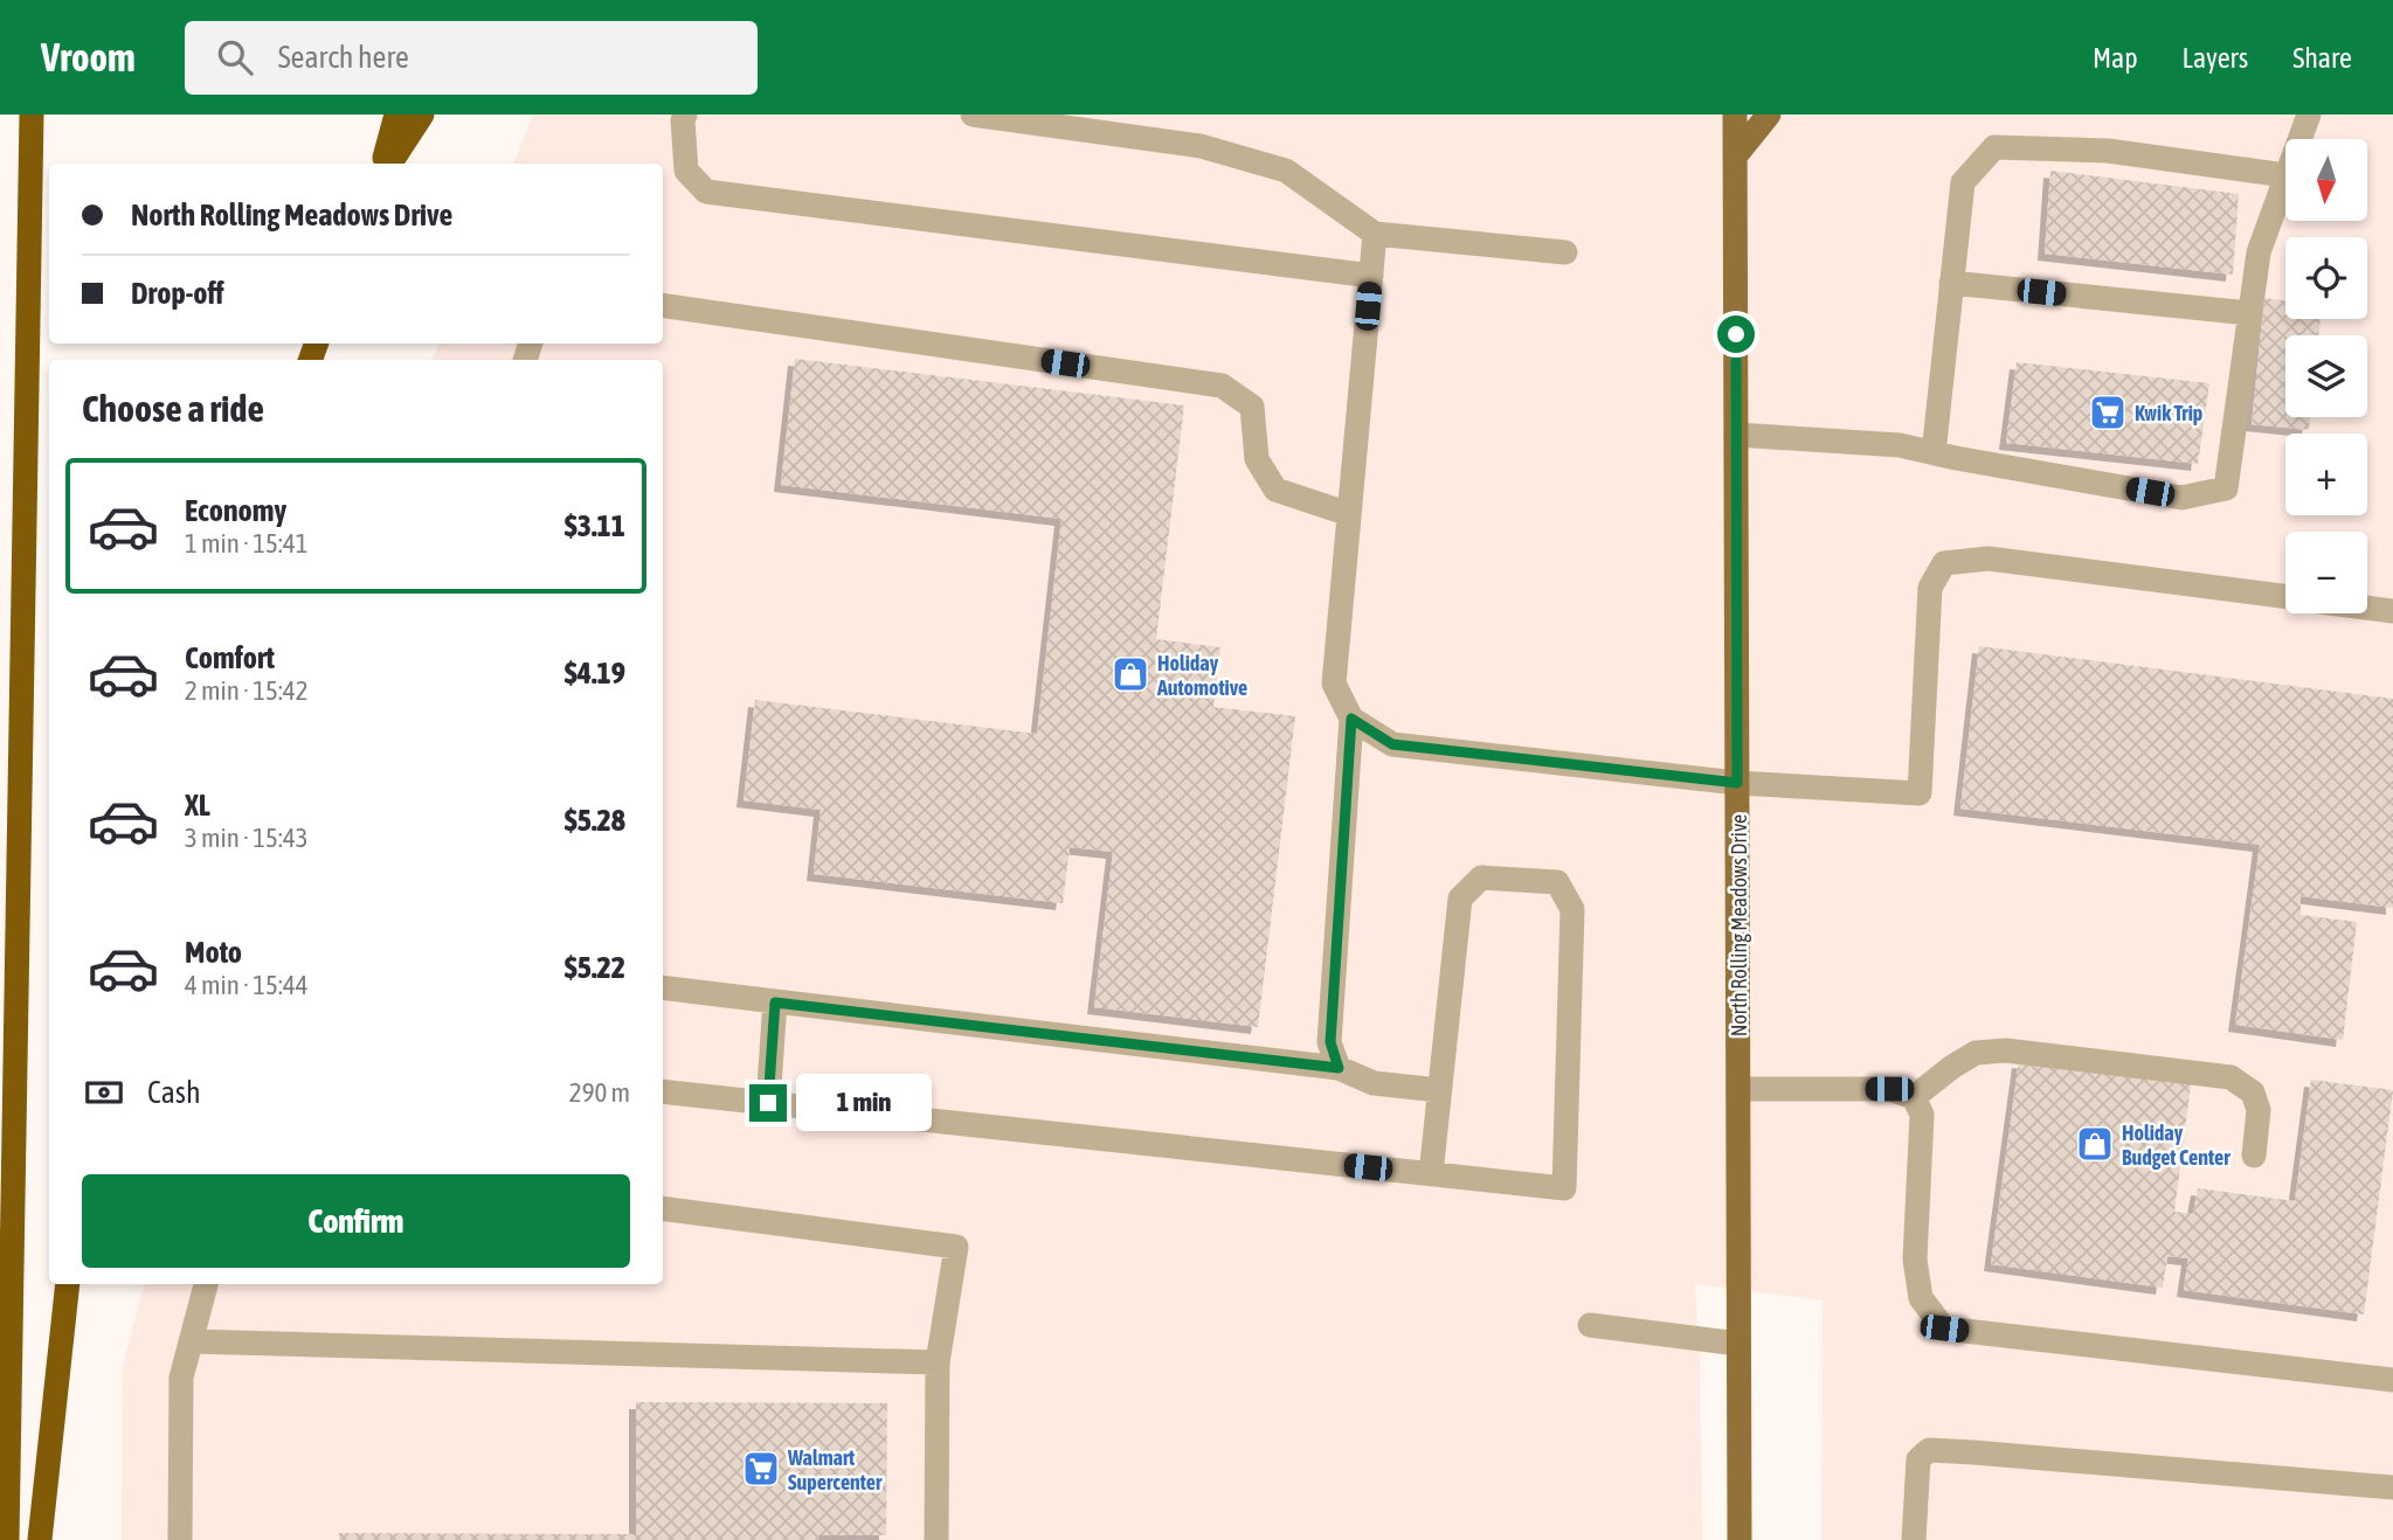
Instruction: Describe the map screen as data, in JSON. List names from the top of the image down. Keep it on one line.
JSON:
{"streets":{"main road":["North Rolling Meadows Drive"]},"places":{"supermarket":["Kwik Trip","Walmart Supercenter"],"shop":["Holiday Automotive","Holiday Budget Center"]},"north":"bottom","page":{"header":"Vroom","search":"Search here","nav":["Map","Layers","Share"],"map_buttons":["+","−"],"banner":["North Rolling Meadows Drive","Drop-off"],"heading":"Choose a ride","list":[{"name":"Economy","note":"1 min · 15:41","value":"$3.11"},{"name":"Comfort","note":"2 min · 15:42","value":"$4.19"},{"name":"XL","note":"3 min · 15:43","value":"$5.28"},{"name":"Moto","note":"4 min · 15:44","value":"$5.22"}],"pay":["Cash","290 m"],"bubble":"1 min","buttons":"Confirm"}}
